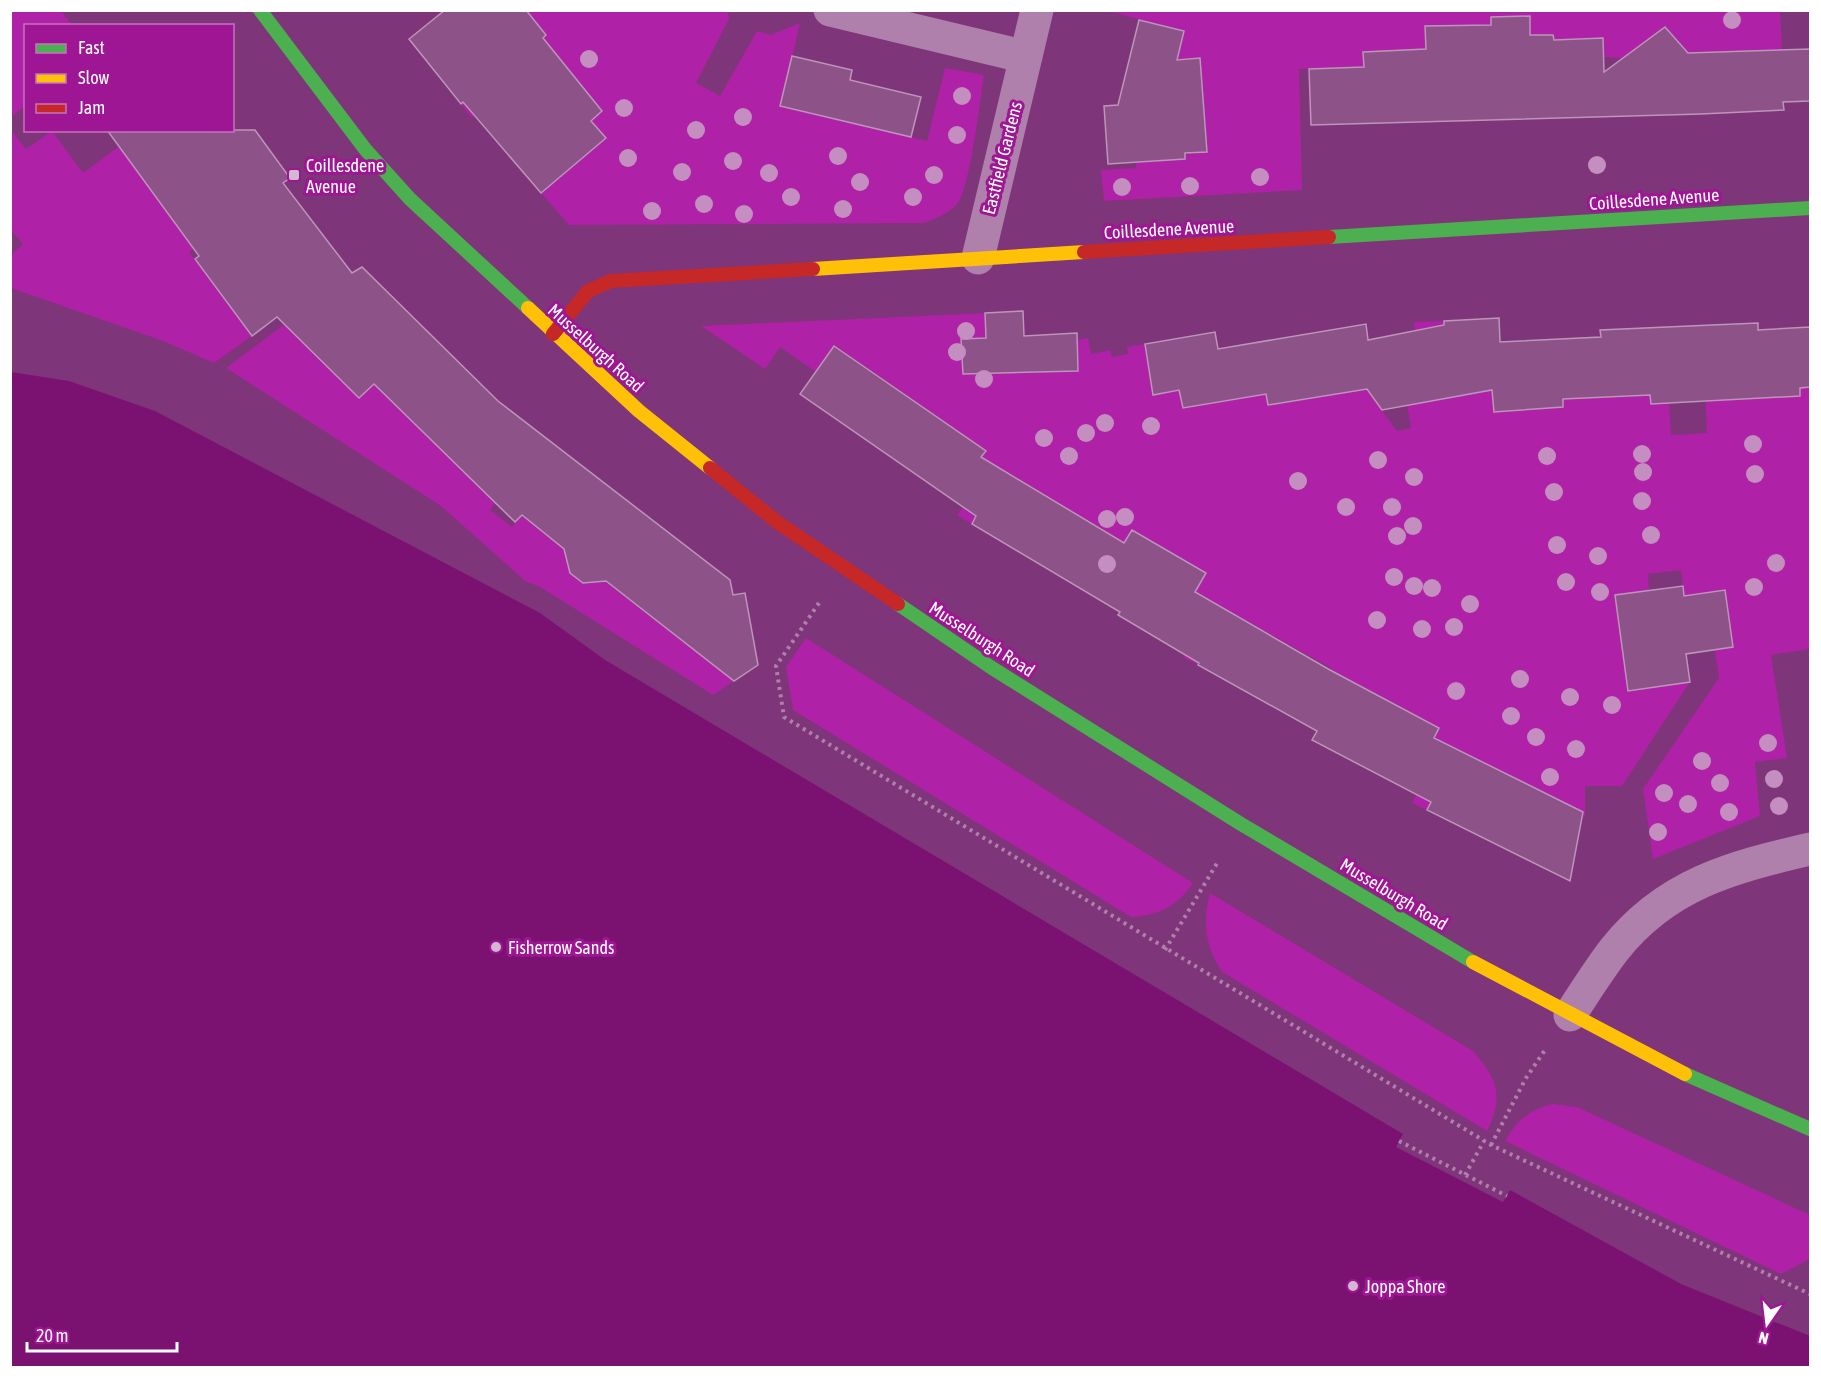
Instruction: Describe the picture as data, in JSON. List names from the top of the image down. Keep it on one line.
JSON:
{"streets":{"main road":["Coillesdene Avenue","Musselburgh Road"],"street":["Eastfield Gardens"]},"crossings":[["Eastfield Gardens","Coillesdene Avenue"],["Coillesdene Avenue","Musselburgh Road"]],"places":{"transit":["Coillesdene Avenue"],"other":["Fisherrow Sands","Joppa Shore"]},"legend":["Fast","Slow","Jam"],"scale_bar":"20 m","north":"bottom"}
